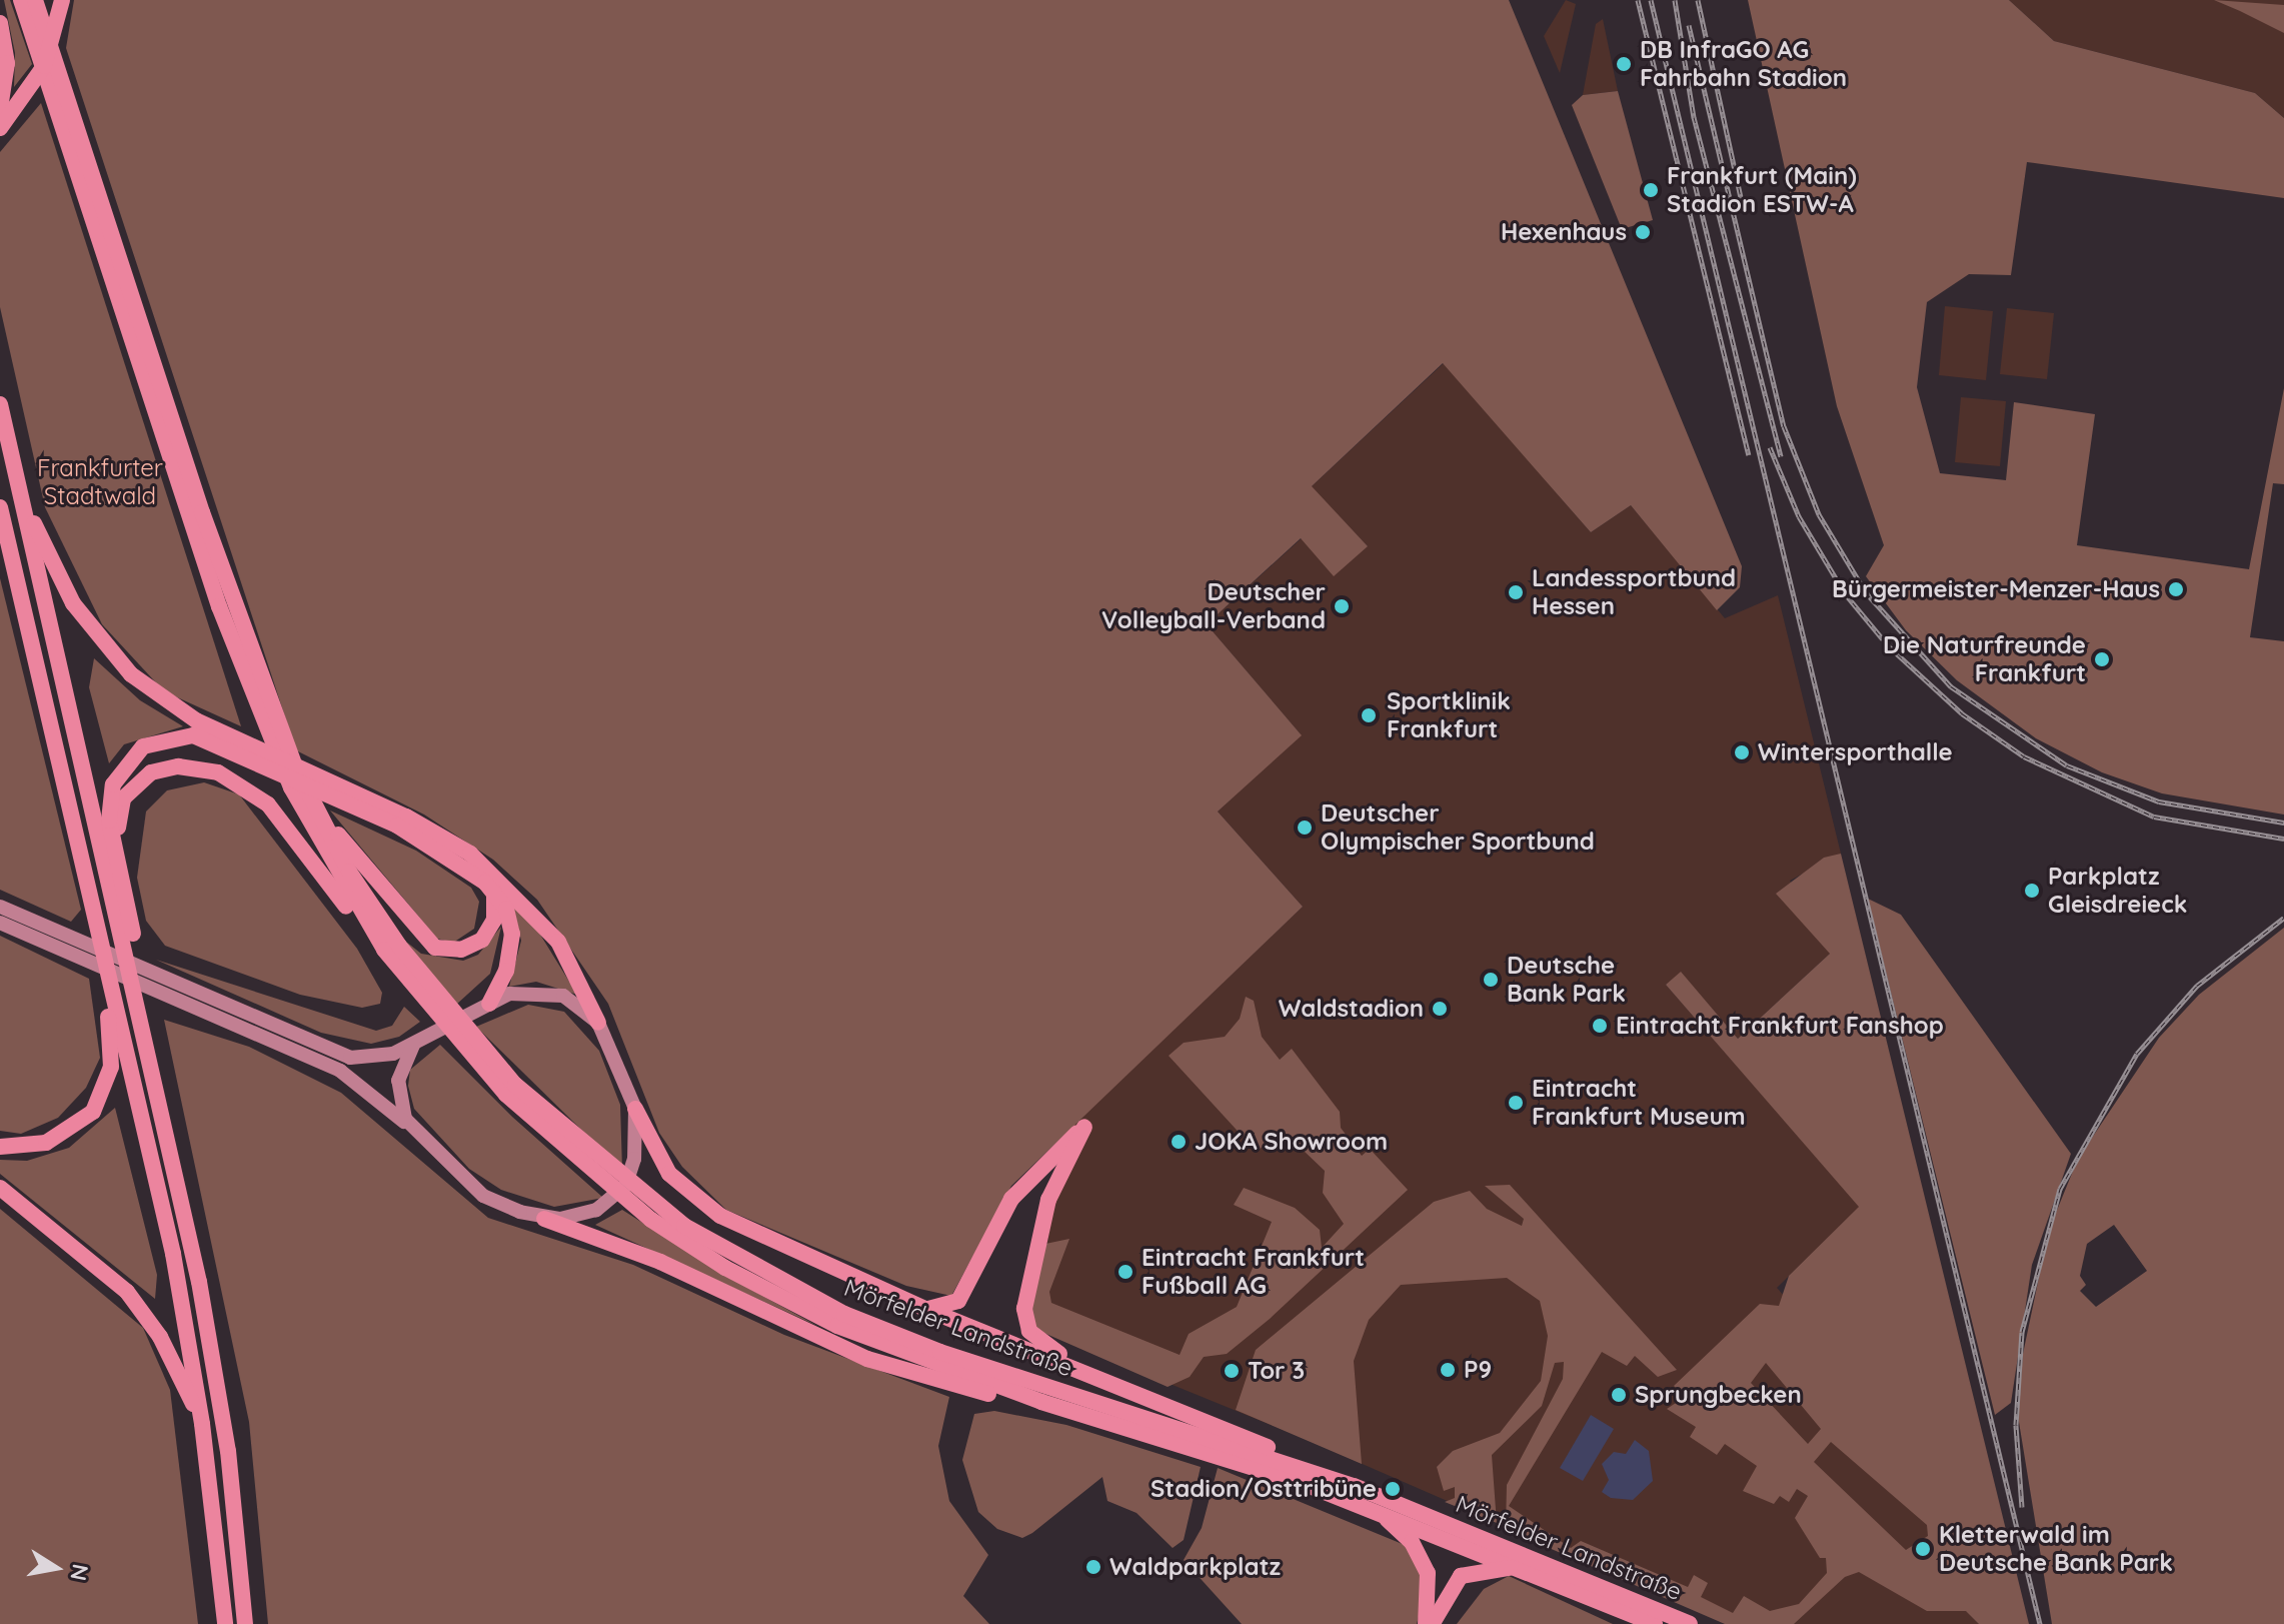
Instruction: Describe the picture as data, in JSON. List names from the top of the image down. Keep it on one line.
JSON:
{"streets":{"highway":["Mörfelder Landstraße"]},"parks":["Frankfurter Stadtwald"],"places":["DB InfraGO AG Fahrbahn Stadion","Frankfurt (Main) Stadion ESTW-A","Hexenhaus","Bürgermeister-Menzer-Haus","Landessportbund Hessen","Deutscher Volleyball-Verband","Die Naturfreunde Frankfurt","Sportklinik Frankfurt","Wintersporthalle","Deutscher Olympischer Sportbund","Parkplatz Gleisdreieck","Deutsche Bank Park","Waldstadion","Eintracht Frankfurt Fanshop","Eintracht Frankfurt Museum","JOKA Showroom","Eintracht Frankfurt Fußball AG","P9","Tor 3","Sprungbecken","Stadion/Osttribüne","Kletterwald im Deutsche Bank Park","Waldparkplatz"],"north":"right"}
